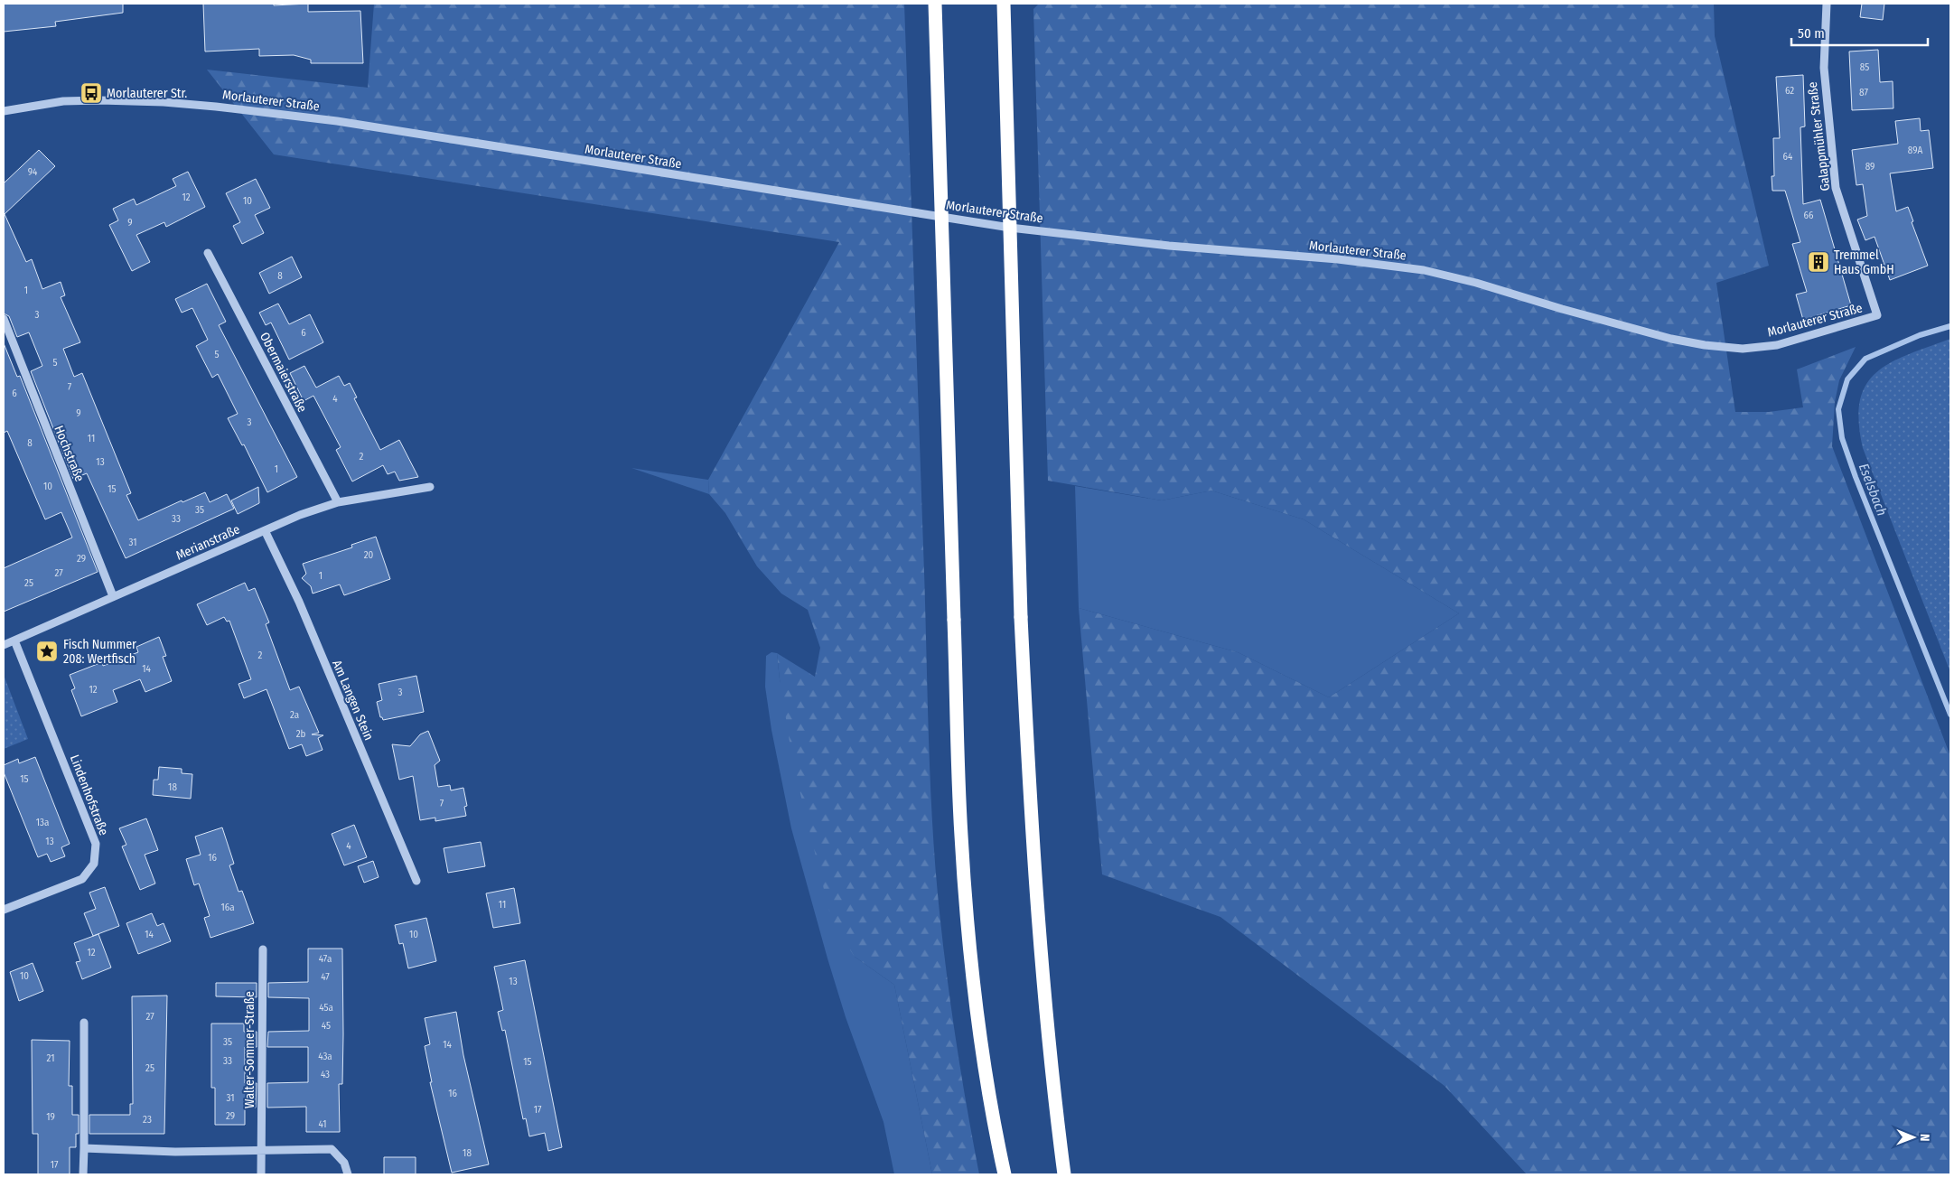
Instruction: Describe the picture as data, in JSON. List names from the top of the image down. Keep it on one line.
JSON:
{"streets":{"street":["Morlauterer Straße","Galappmühler Straße","Obermaierstraße","Hochstraße","Merianstraße","Am Langen Stein","Lindenhofstraße","Walter-Sommer-Straße"]},"crossings":[["Morlauterer Straße","Galappmühler Straße"],["Obermaierstraße","Merianstraße"],["Hochstraße","Merianstraße"],["Merianstraße","Am Langen Stein"],["Merianstraße","Lindenhofstraße"]],"water":["Eselsbach"],"places":{"bus stop":["Morlauterer Str."],"building":["Tremmel Haus GmbH"],"place":["Fisch Nummer 208: Wertfisch"]},"house_numbers":["85","62","87","89A","64","89","94","12","10","66","9","8","1","3","6","5","5","7","6","4","9","3","11","8","2","13","1","10","15","35","33","31","20","29","27","1","25","2","14","12","3","2a","2b","15","18","7","13a","13","4","16","11","16a","14","10","12","47a","10","47","13","45a","27","45","35","14","43a","21","33","15","25","43","16","31","17","29","19","23","41","18","17"],"scale_bar":"50 m","north":"right"}
